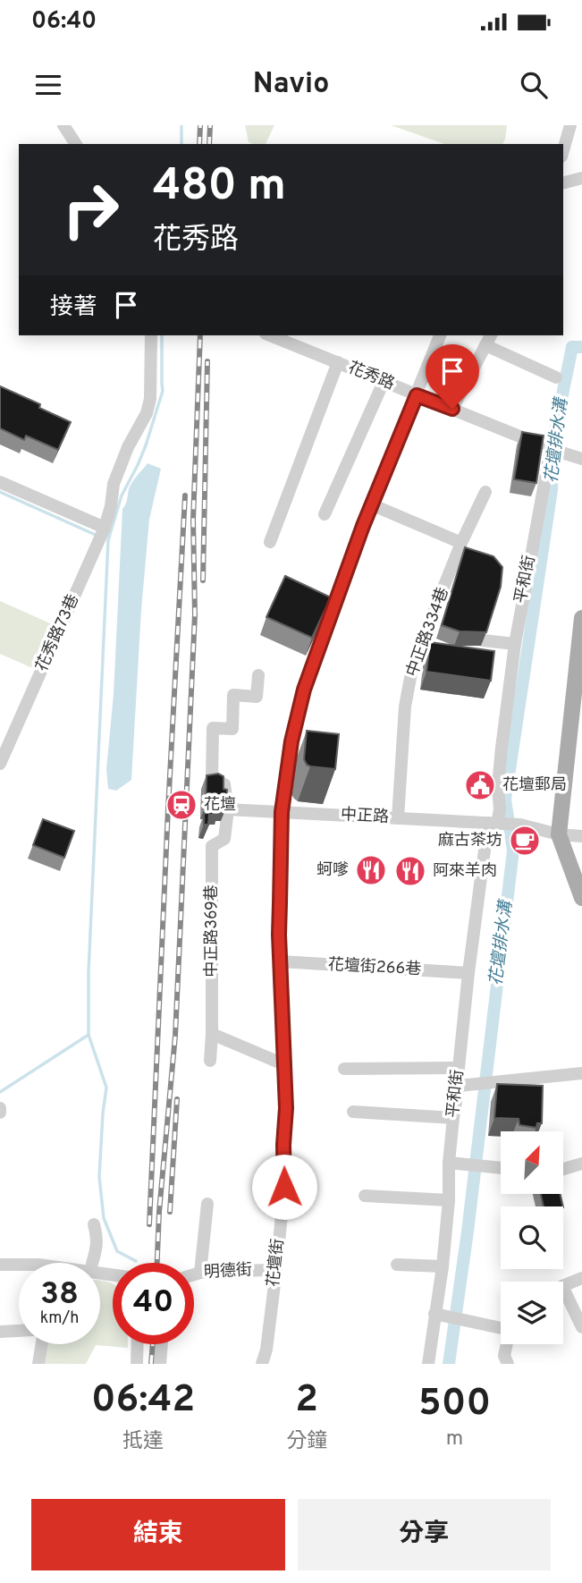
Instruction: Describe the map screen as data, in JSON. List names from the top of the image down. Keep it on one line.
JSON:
{"streets":{"street":["花秀路","平和街","中正路334巷","花秀路73巷","中正路","中正路369巷","花壇街266巷","花壇街","明德街"]},"crossings":[["花秀路","平和街"],["花秀路","花壇街"],["平和街","中正路"],["平和街","花壇街266巷"],["中正路334巷","中正路"],["中正路","中正路369巷"],["中正路","花壇街"],["花壇街266巷","花壇街"],["花壇街","明德街"]],"water":["花壇排水溝"],"places":{"public building":["花壇郵局"],"station":["花壇"],"cafe":["麻古茶坊"],"restaurant":["蚵嗲","阿來羊肉"]},"north":"top right","page":{"status":"06:40","header":"Navio","turn":["480 m","花秀路"],"then":"接著","speed":"38 km/h","limit":"40","eta":["06:42","抵達","2","分鐘","500","m"],"buttons":["結束","分享"]}}
